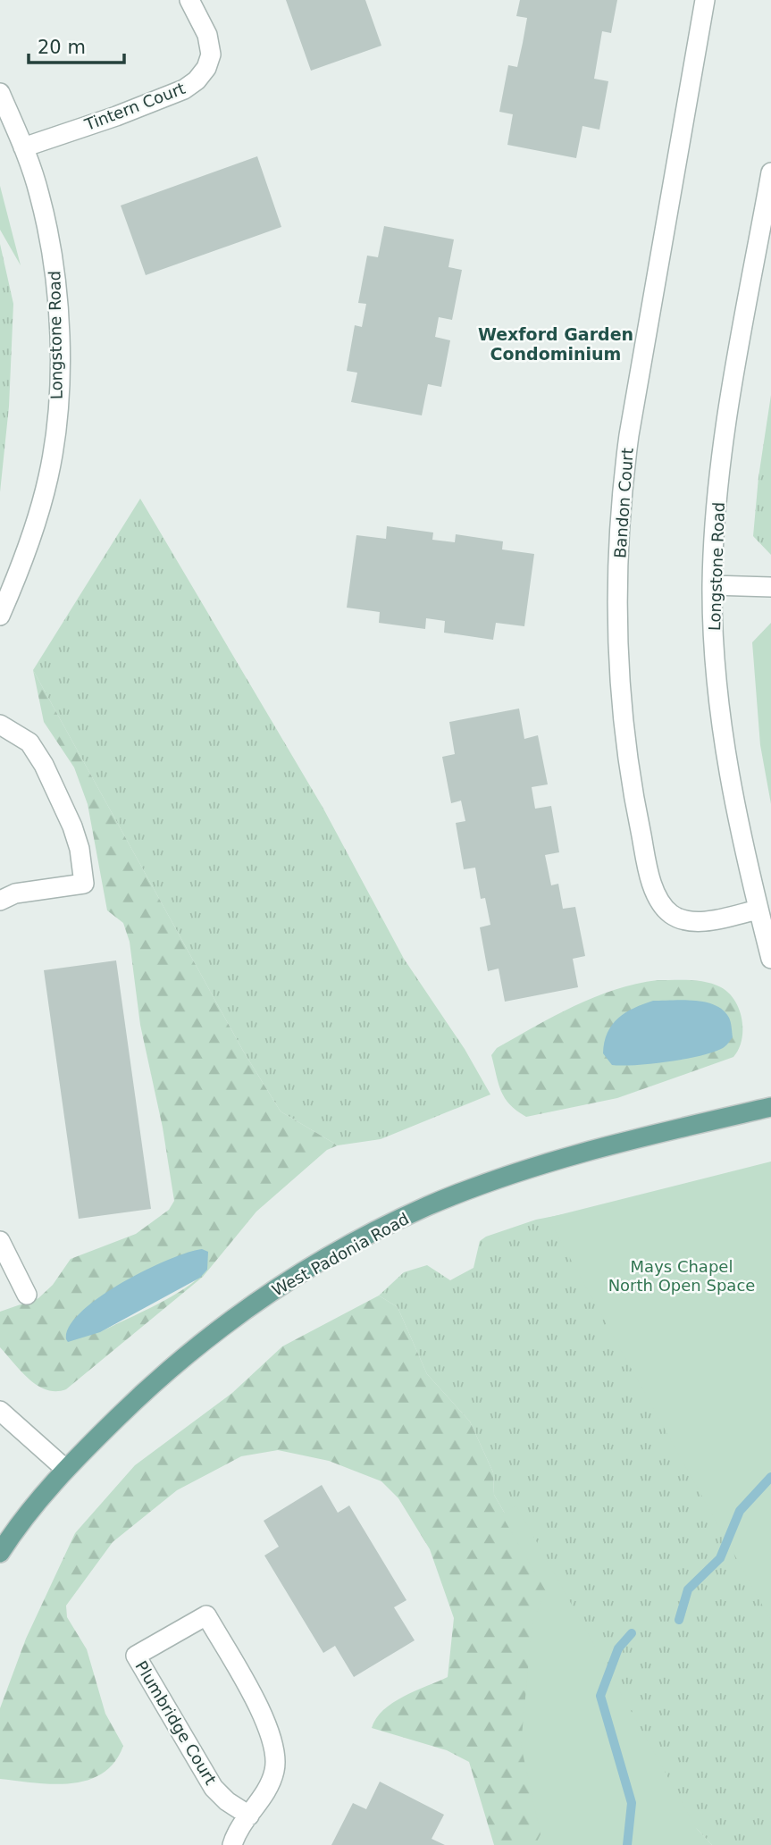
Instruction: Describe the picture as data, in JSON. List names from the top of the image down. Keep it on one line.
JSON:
{"streets":{"main road":["West Padonia Road"],"street":["Tintern Court","Longstone Road","Bandon Court","Plumbridge Court"]},"crossings":[["Tintern Court","Longstone Road"],["Longstone Road","Bandon Court"]],"districts":["Wexford Garden Condominium"],"parks":["Mays Chapel North Open Space"],"scale_bar":"20 m"}
